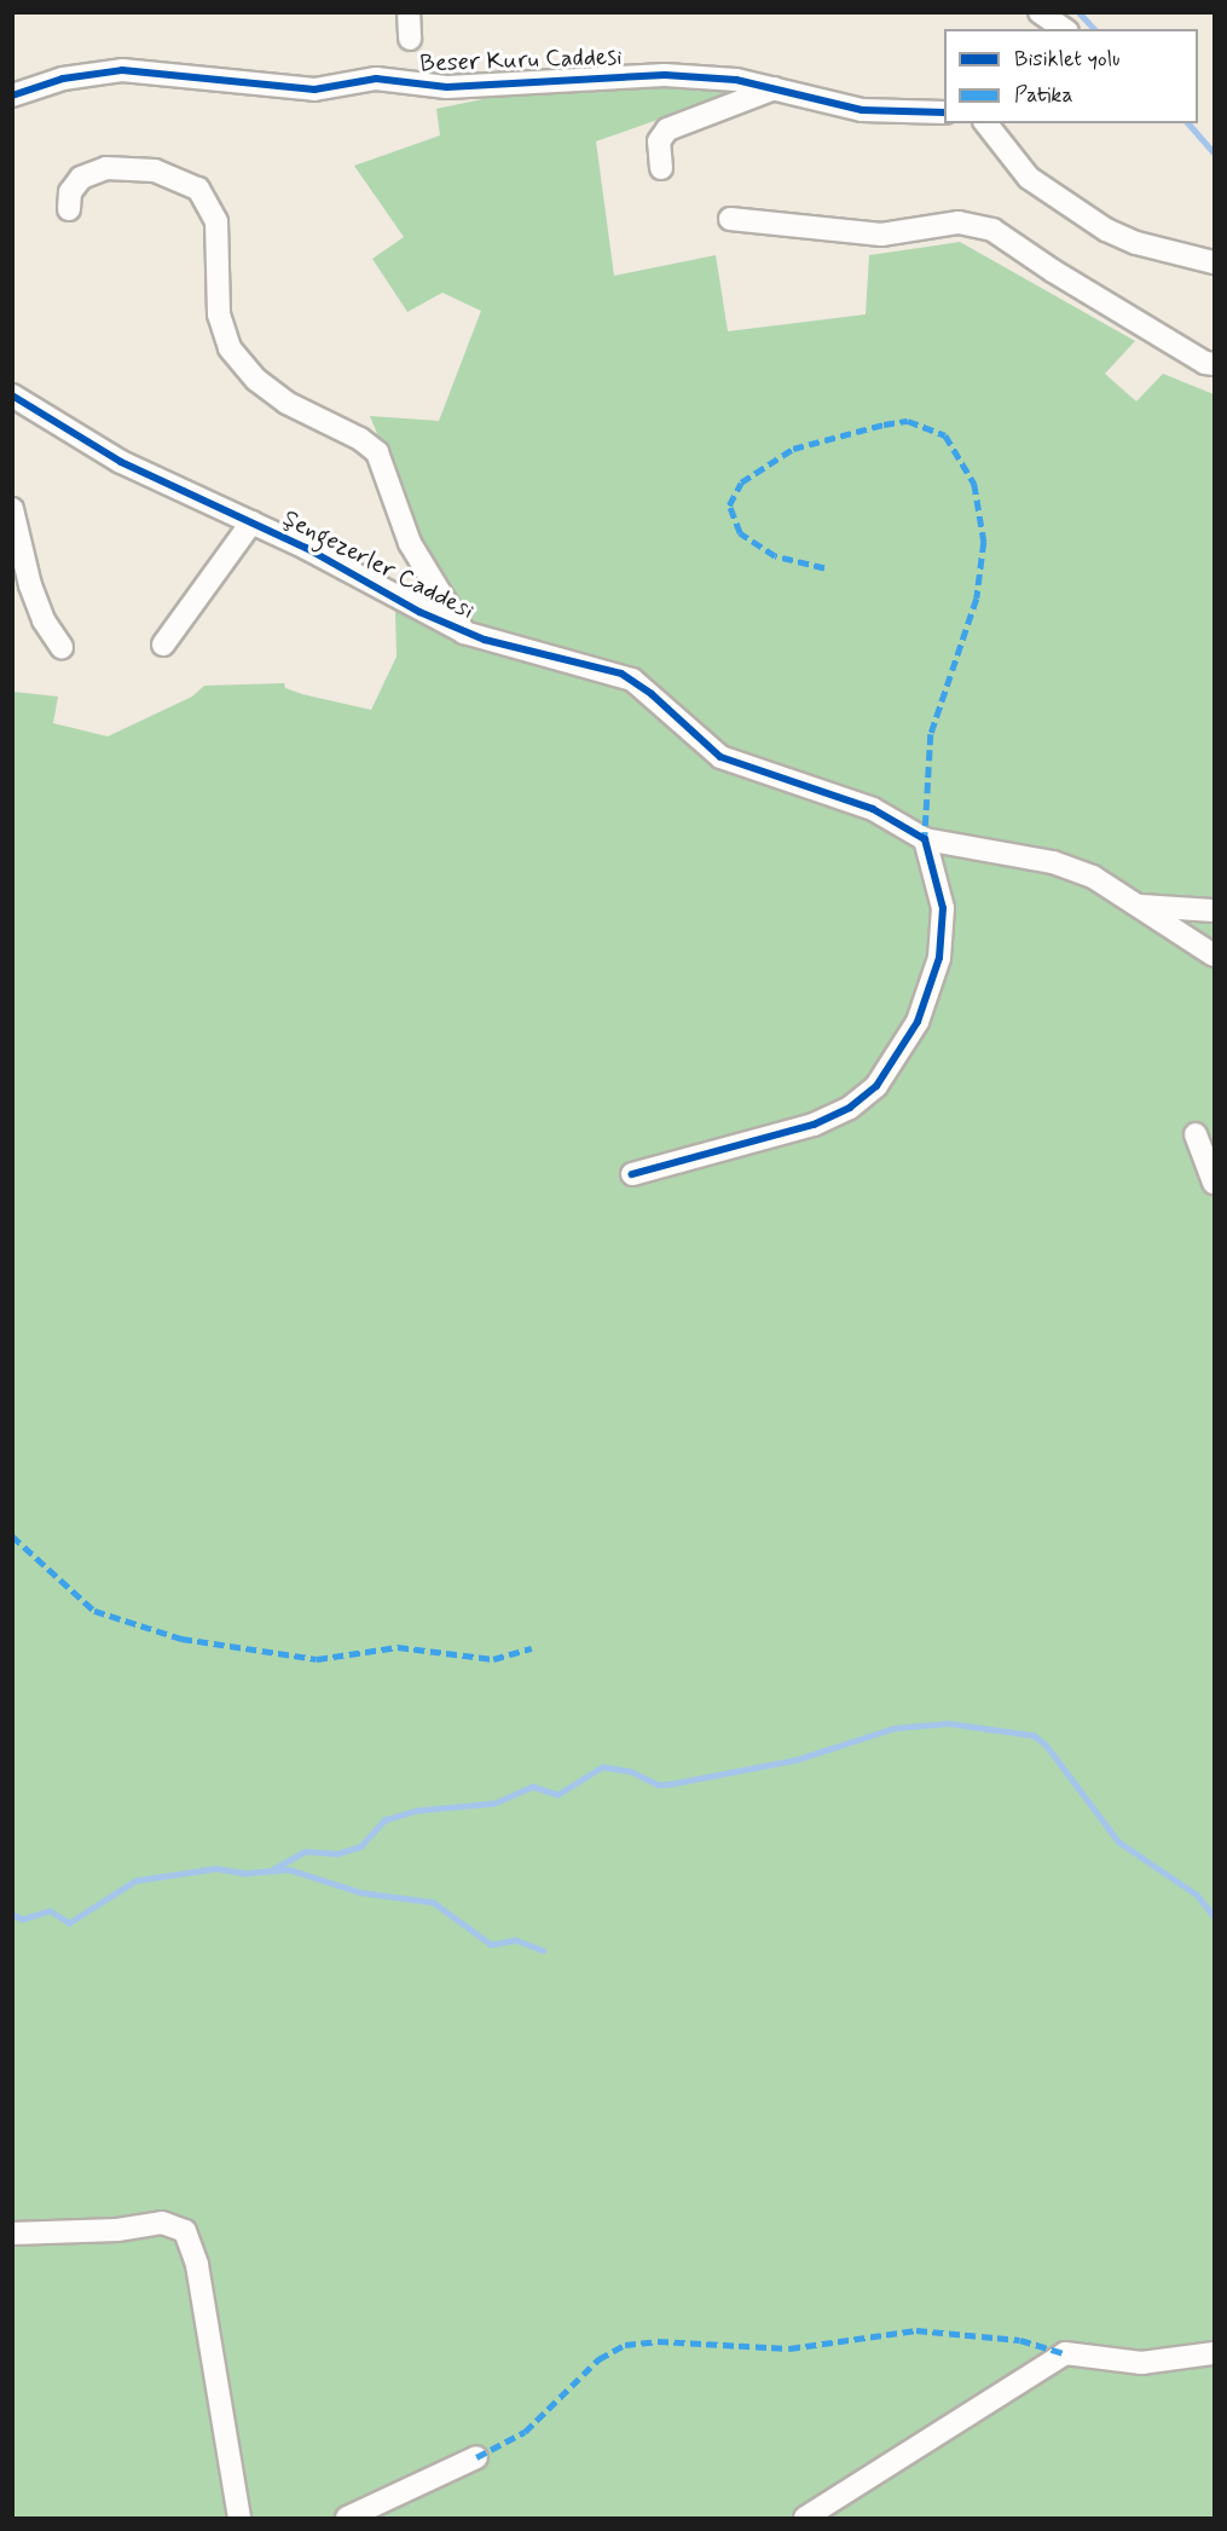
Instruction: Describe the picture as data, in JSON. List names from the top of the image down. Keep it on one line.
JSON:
{"streets":{"street":["Beser Kuru Caddesi","Şengezerler Caddesi"]},"legend":["Bisiklet yolu","Patika"]}
